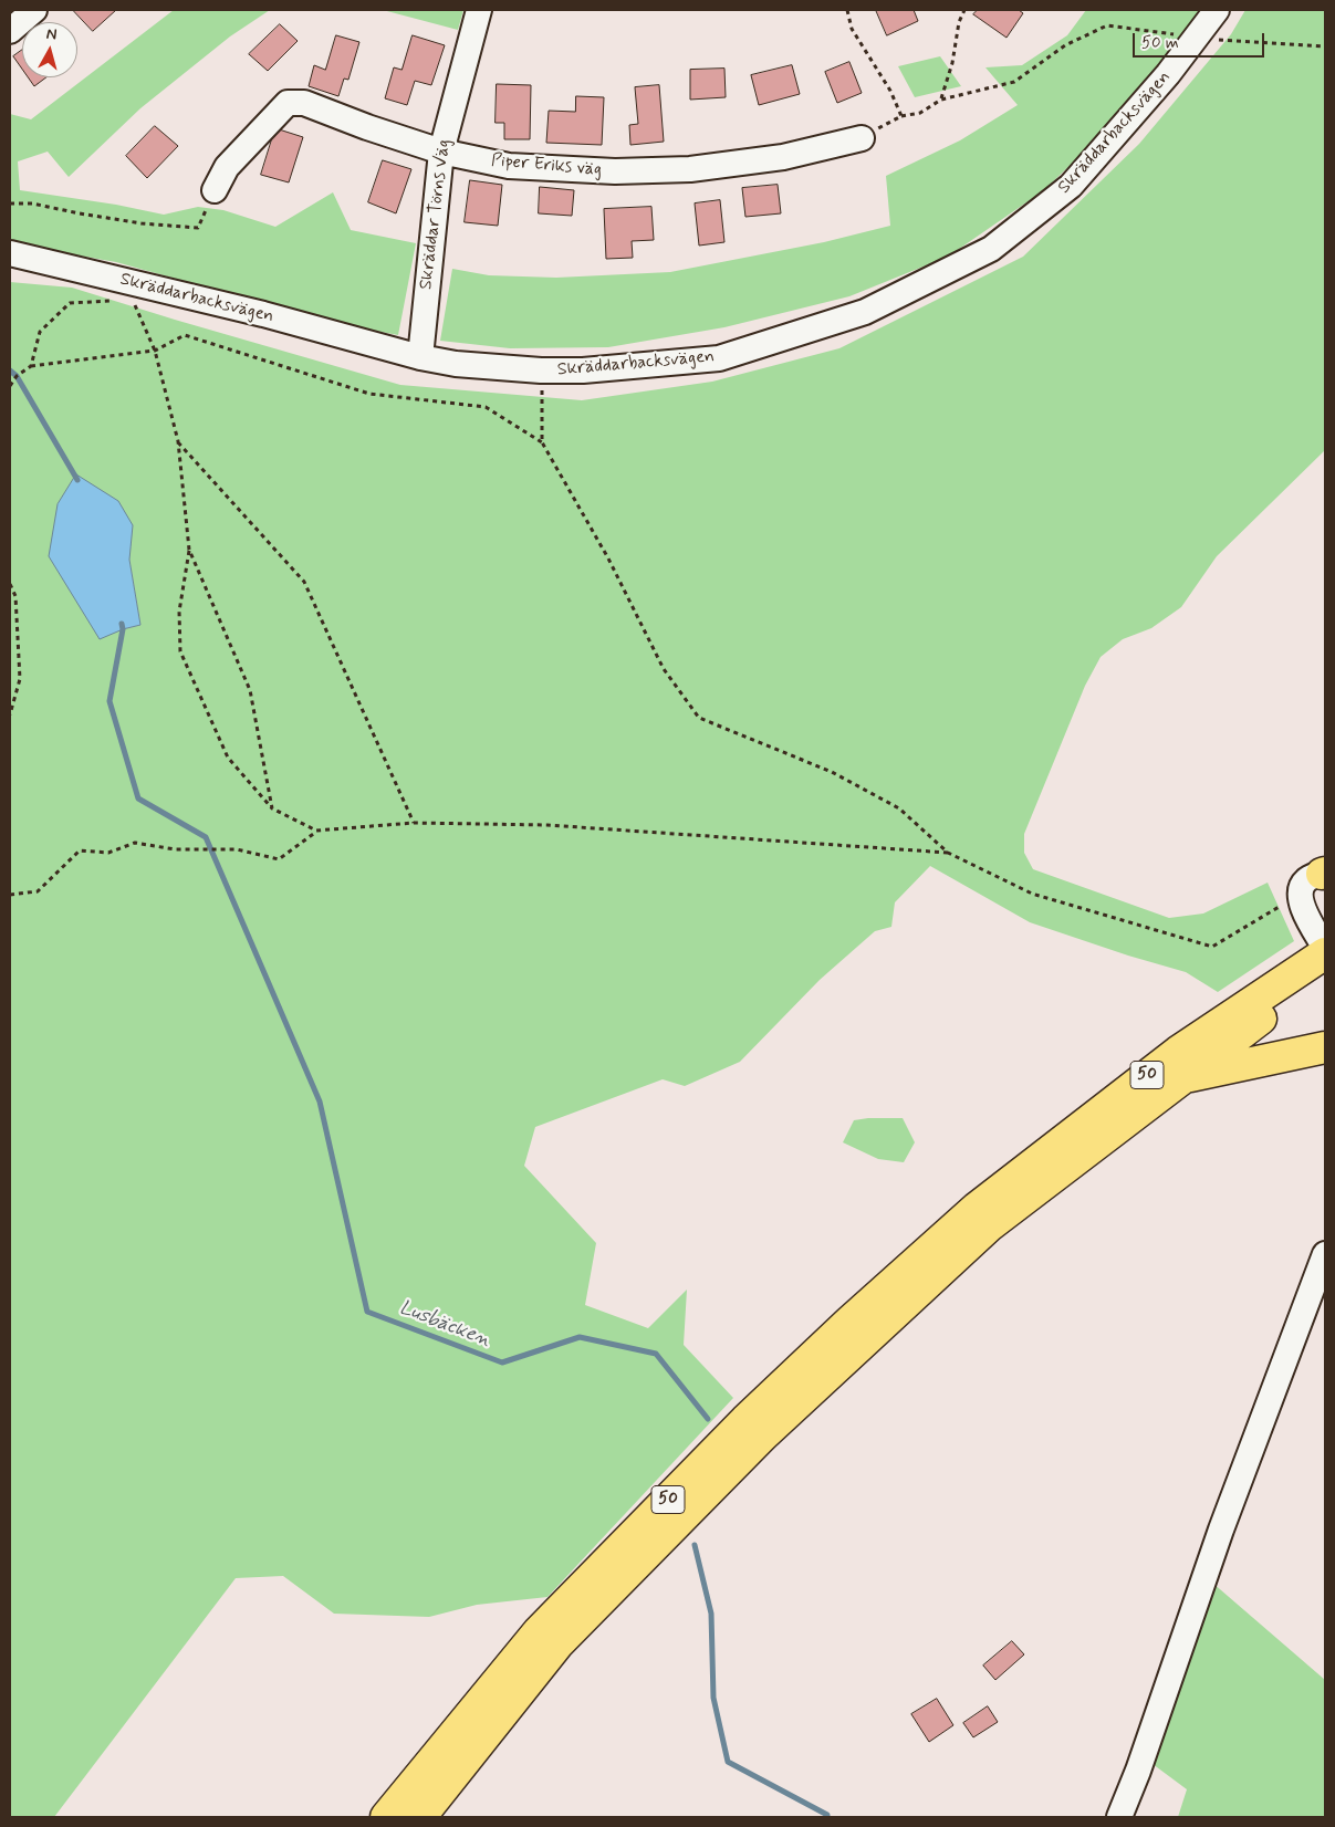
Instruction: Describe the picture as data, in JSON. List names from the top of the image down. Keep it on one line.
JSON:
{"streets":{"highway":["50"],"street":["Skräddarbacksvägen","Piper Eriks väg","Skräddar Törns Väg"]},"crossings":[["Skräddarbacksvägen","Skräddar Törns Väg"],["Piper Eriks väg","Skräddar Törns Väg"]],"water":["Lusbäcken"],"scale_bar":"50 m","north":"top"}
